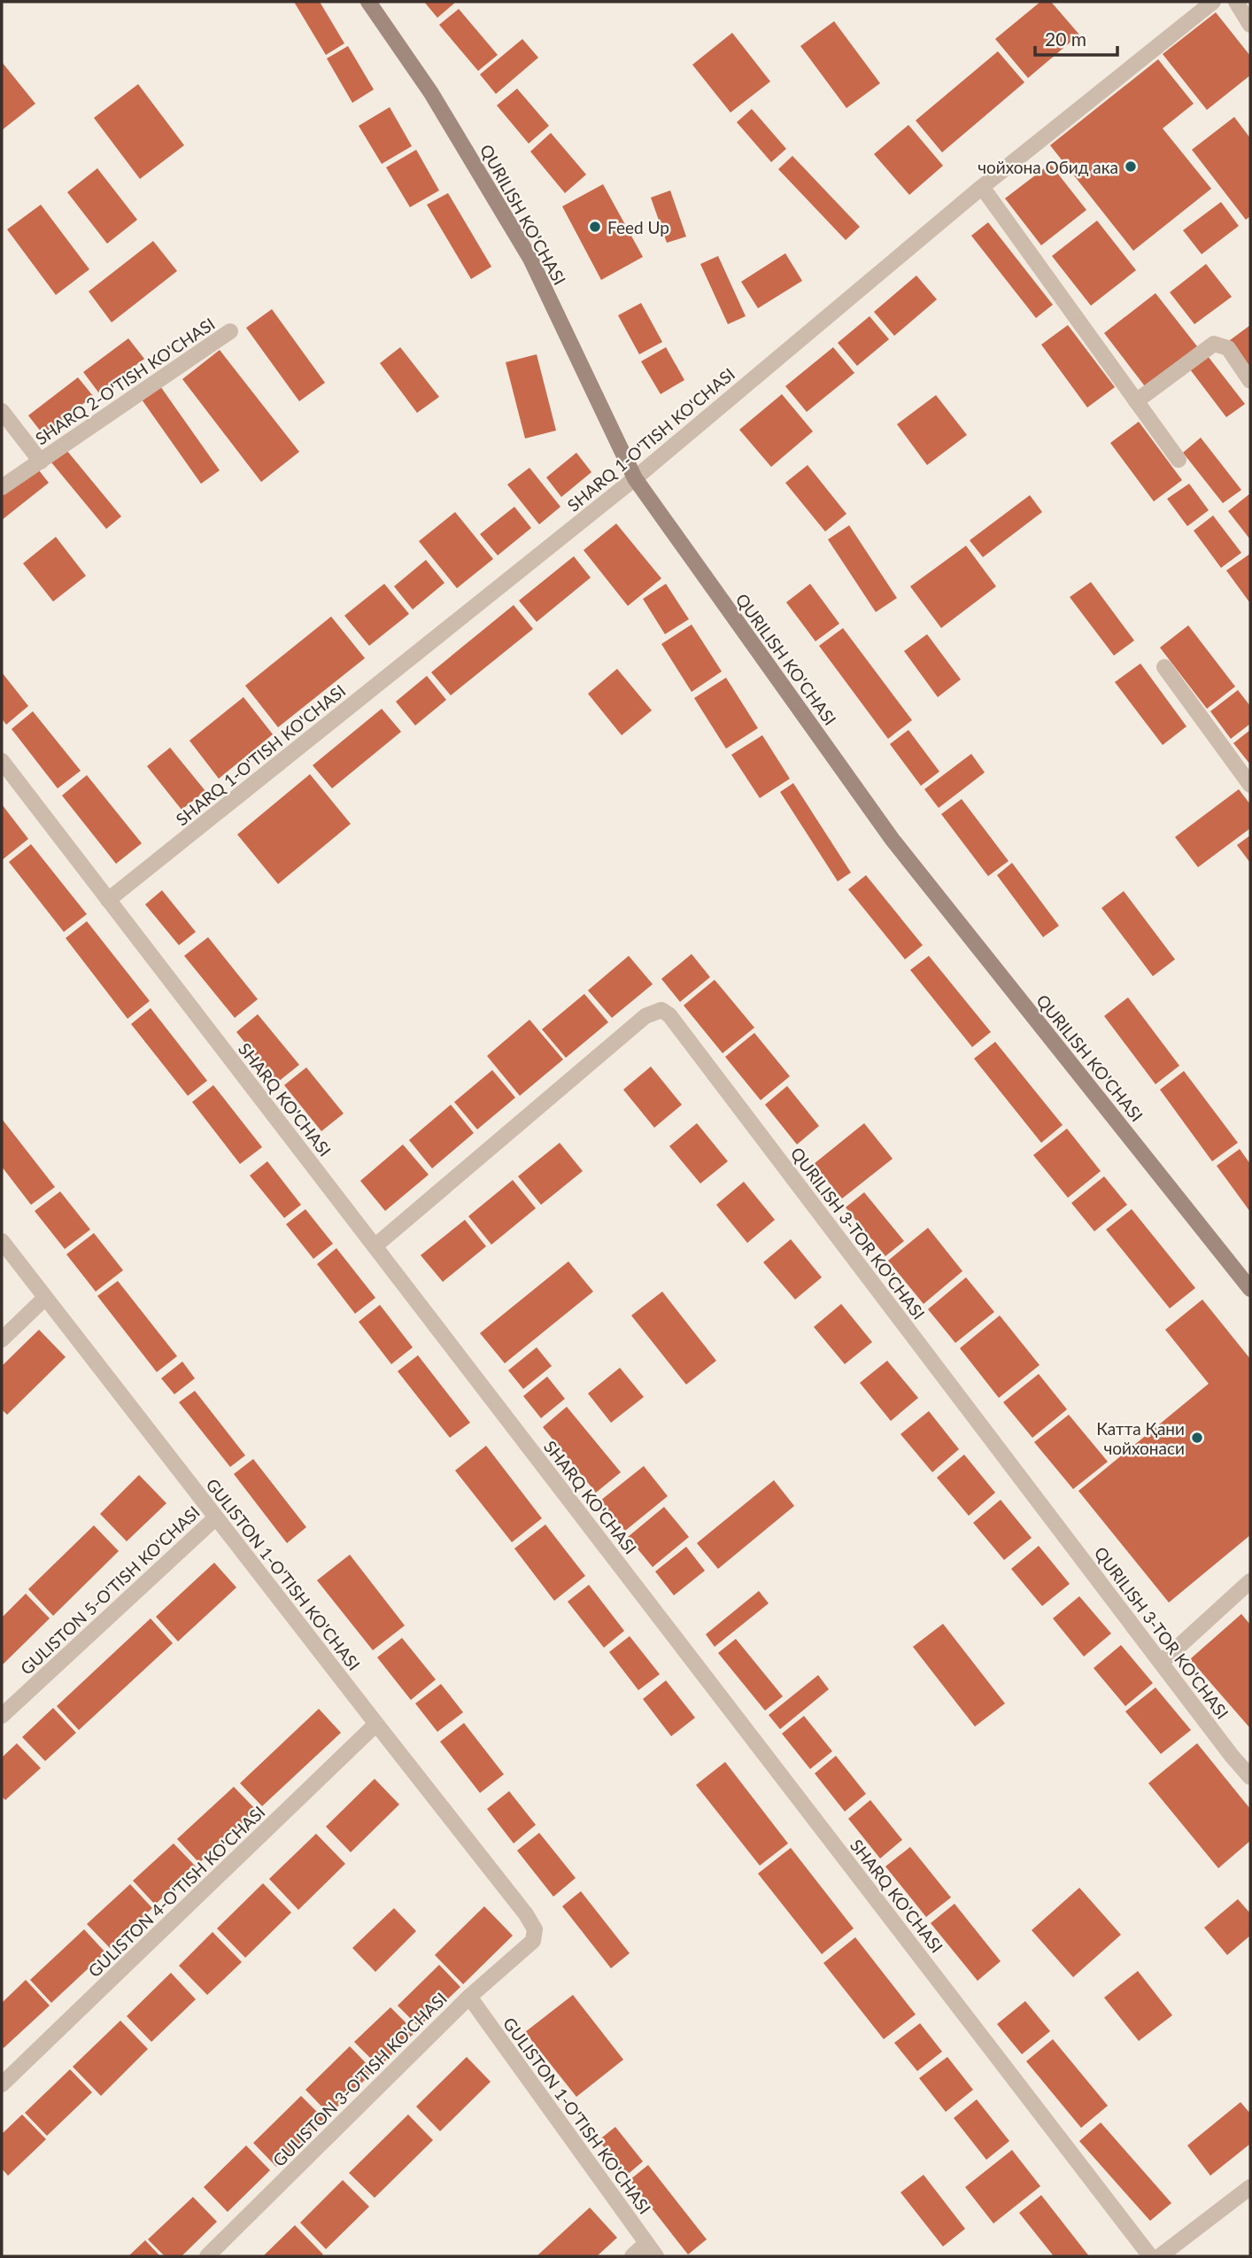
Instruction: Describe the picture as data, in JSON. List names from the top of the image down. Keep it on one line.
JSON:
{"streets":{"street":["QURILISH KO'CHASI","SHARQ 2-O'TISH KO'CHASI","SHARQ 1-O'TISH KO'CHASI","SHARQ KO'CHASI","QURILISH 3-TOR KO'CHASI","GULISTON 1-O'TISH KO'CHASI","GULISTON 5-O'TISH KO'CHASI","GULISTON 4-O'TISH KO'CHASI","GULISTON 3-O'TISH KO'CHASI"]},"crossings":[["QURILISH KO'CHASI","SHARQ 1-O'TISH KO'CHASI"],["SHARQ 1-O'TISH KO'CHASI","SHARQ KO'CHASI"],["SHARQ KO'CHASI","QURILISH 3-TOR KO'CHASI"],["GULISTON 1-O'TISH KO'CHASI","GULISTON 5-O'TISH KO'CHASI"],["GULISTON 1-O'TISH KO'CHASI","GULISTON 4-O'TISH KO'CHASI"],["GULISTON 1-O'TISH KO'CHASI","GULISTON 3-O'TISH KO'CHASI"]],"places":["чойхона Обид ака","Feed Up","Катта Қани чойхонаси"],"scale_bar":"20 m"}
